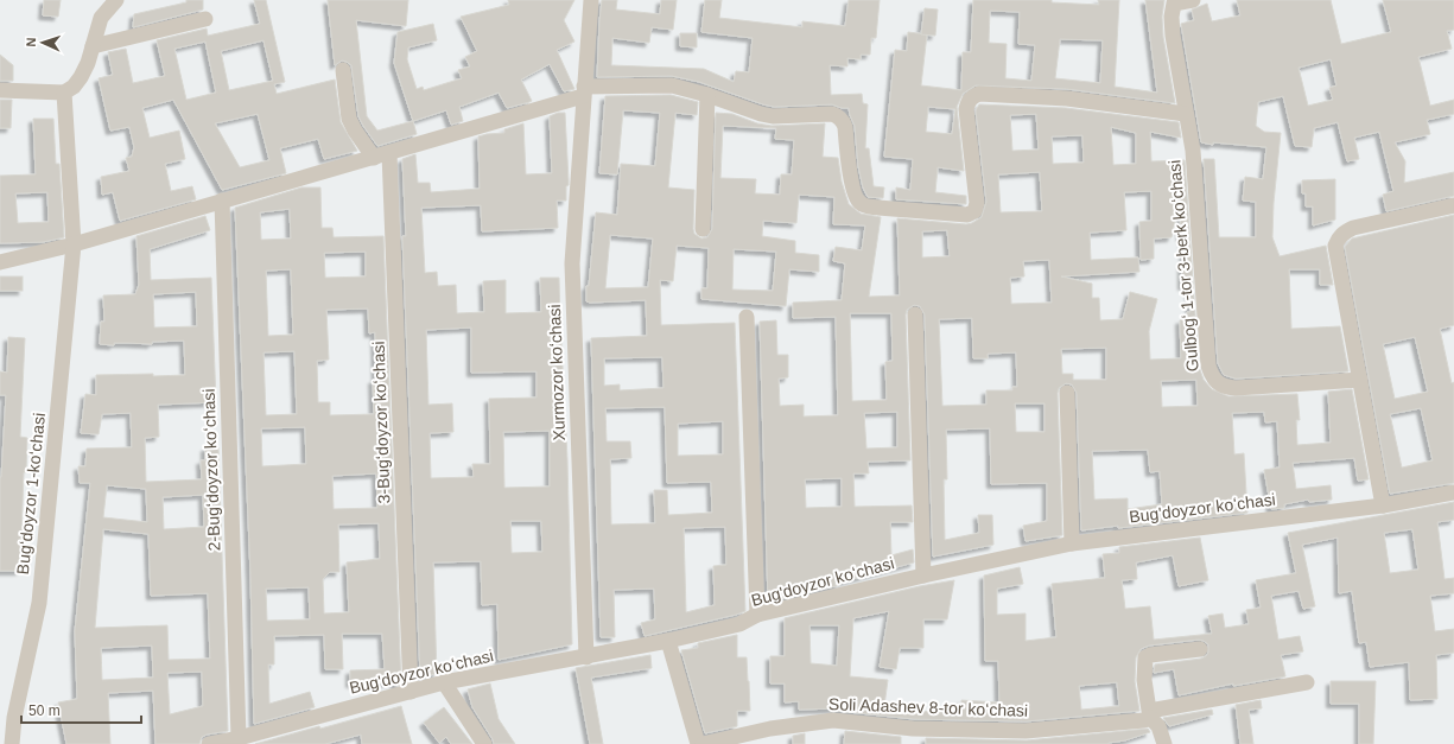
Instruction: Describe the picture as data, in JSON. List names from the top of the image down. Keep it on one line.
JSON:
{"streets":{"street":["Gulbogʻ 1-tor 3-berk koʻchasi","Xurmozor koʻchasi","3-Bugʻdoyzor koʻchasi","2-Bugʻdoyzor koʻchasi","Bugʻdoyzor 1-koʻchasi","Bug'doyzor koʻchasi","Soli Adashev 8-tor koʻchasi"]},"crossings":[["Xurmozor koʻchasi","Bug'doyzor koʻchasi"],["3-Bugʻdoyzor koʻchasi","Bug'doyzor koʻchasi"],["2-Bugʻdoyzor koʻchasi","Bug'doyzor koʻchasi"]],"scale_bar":"50 m","north":"left"}
